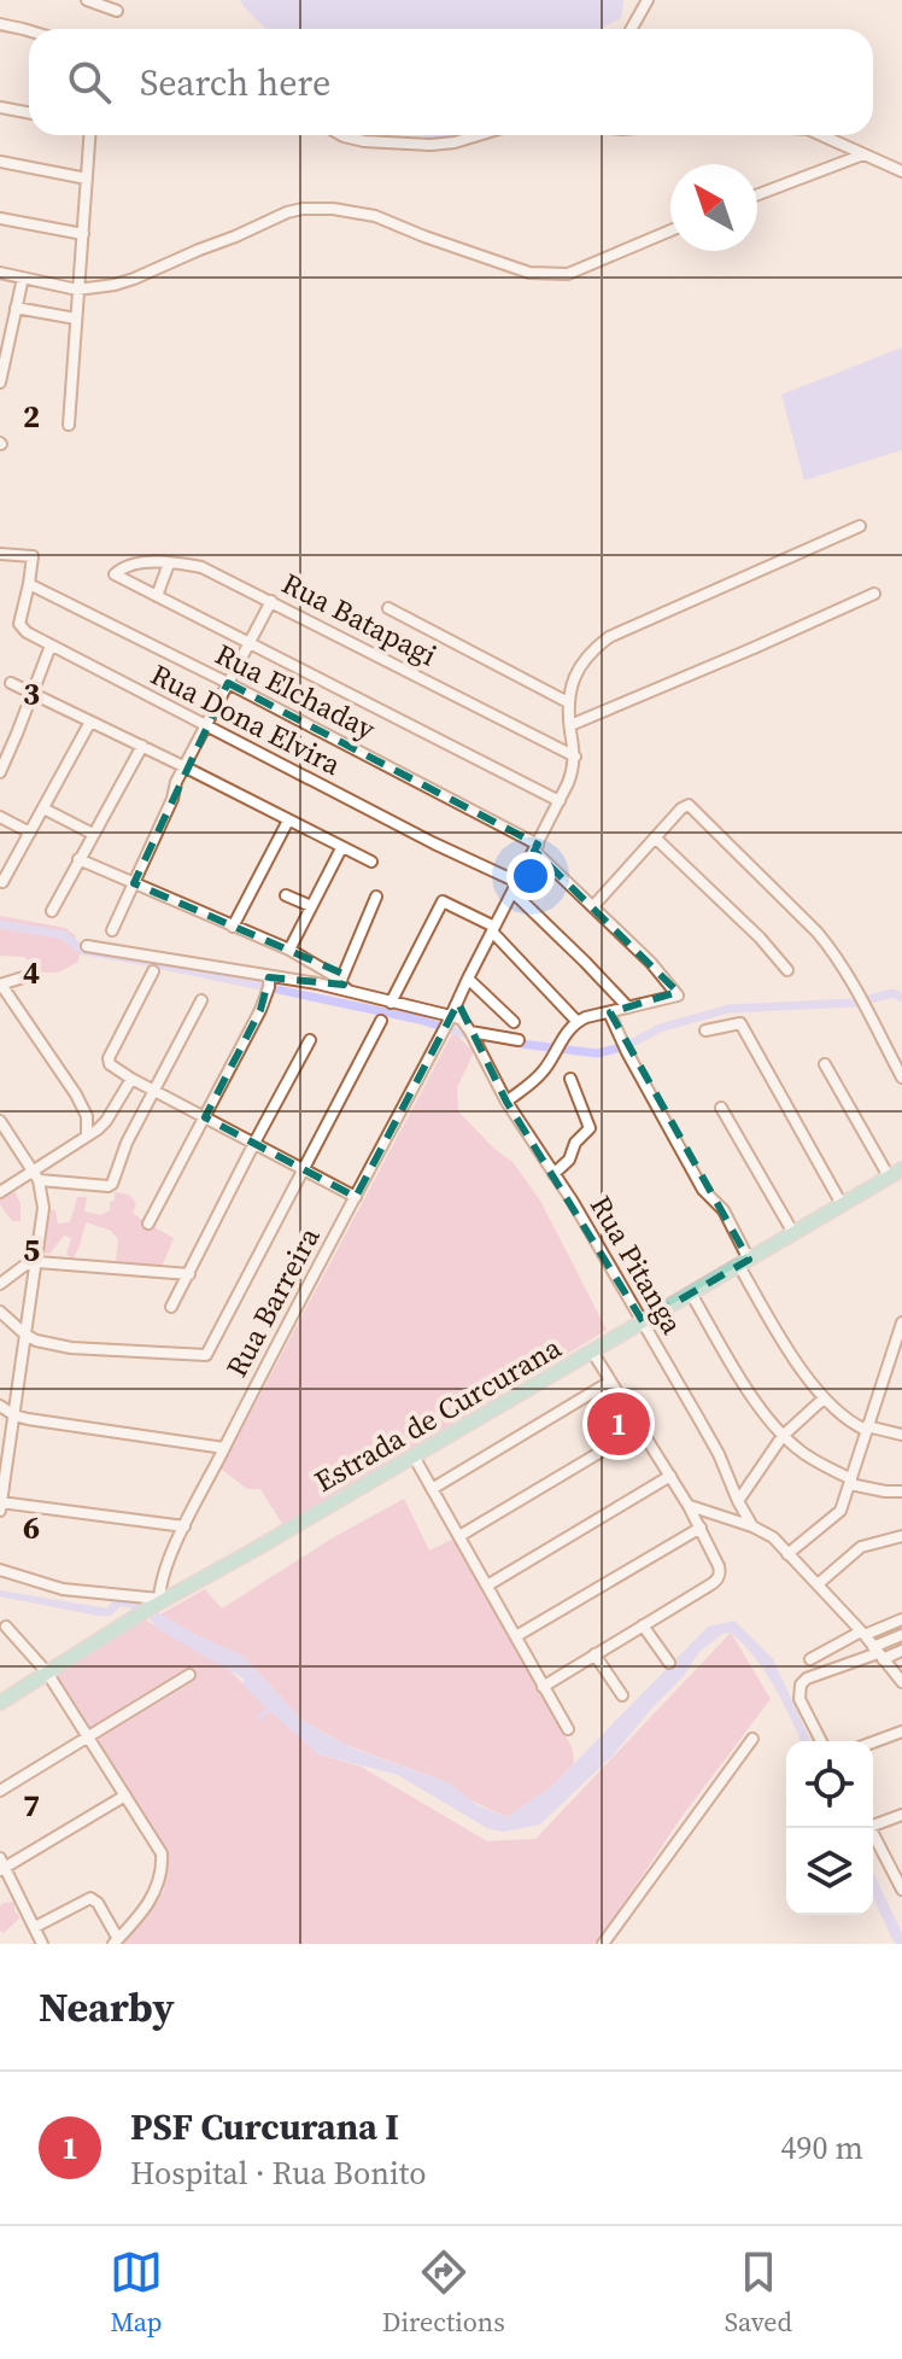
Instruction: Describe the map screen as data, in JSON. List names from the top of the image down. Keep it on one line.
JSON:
{"streets":{"main road":["Estrada de Curcurana"],"street":["Rua Batapagi","Rua Elchaday","Rua Dona Elvira","Rua Pitanga","Rua Barreira"]},"crossings":[["Rua Batapagi","Rua Barreira"],["Rua Elchaday","Rua Dona Elvira"],["Rua Elchaday","Rua Barreira"],["Rua Dona Elvira","Rua Barreira"],["Rua Pitanga","Estrada de Curcurana"],["Rua Barreira","Estrada de Curcurana"]],"north":"top left","page":{"search":"Search here","pins":"1","heading":"Nearby","list":[{"mark":"1","name":"PSF Curcurana I","note":"Hospital · Rua Bonito","value":"490 m"}],"nav":["Map","Directions","Saved"]},"grid":{"rows":["2","3","4","5","6","7"]}}
